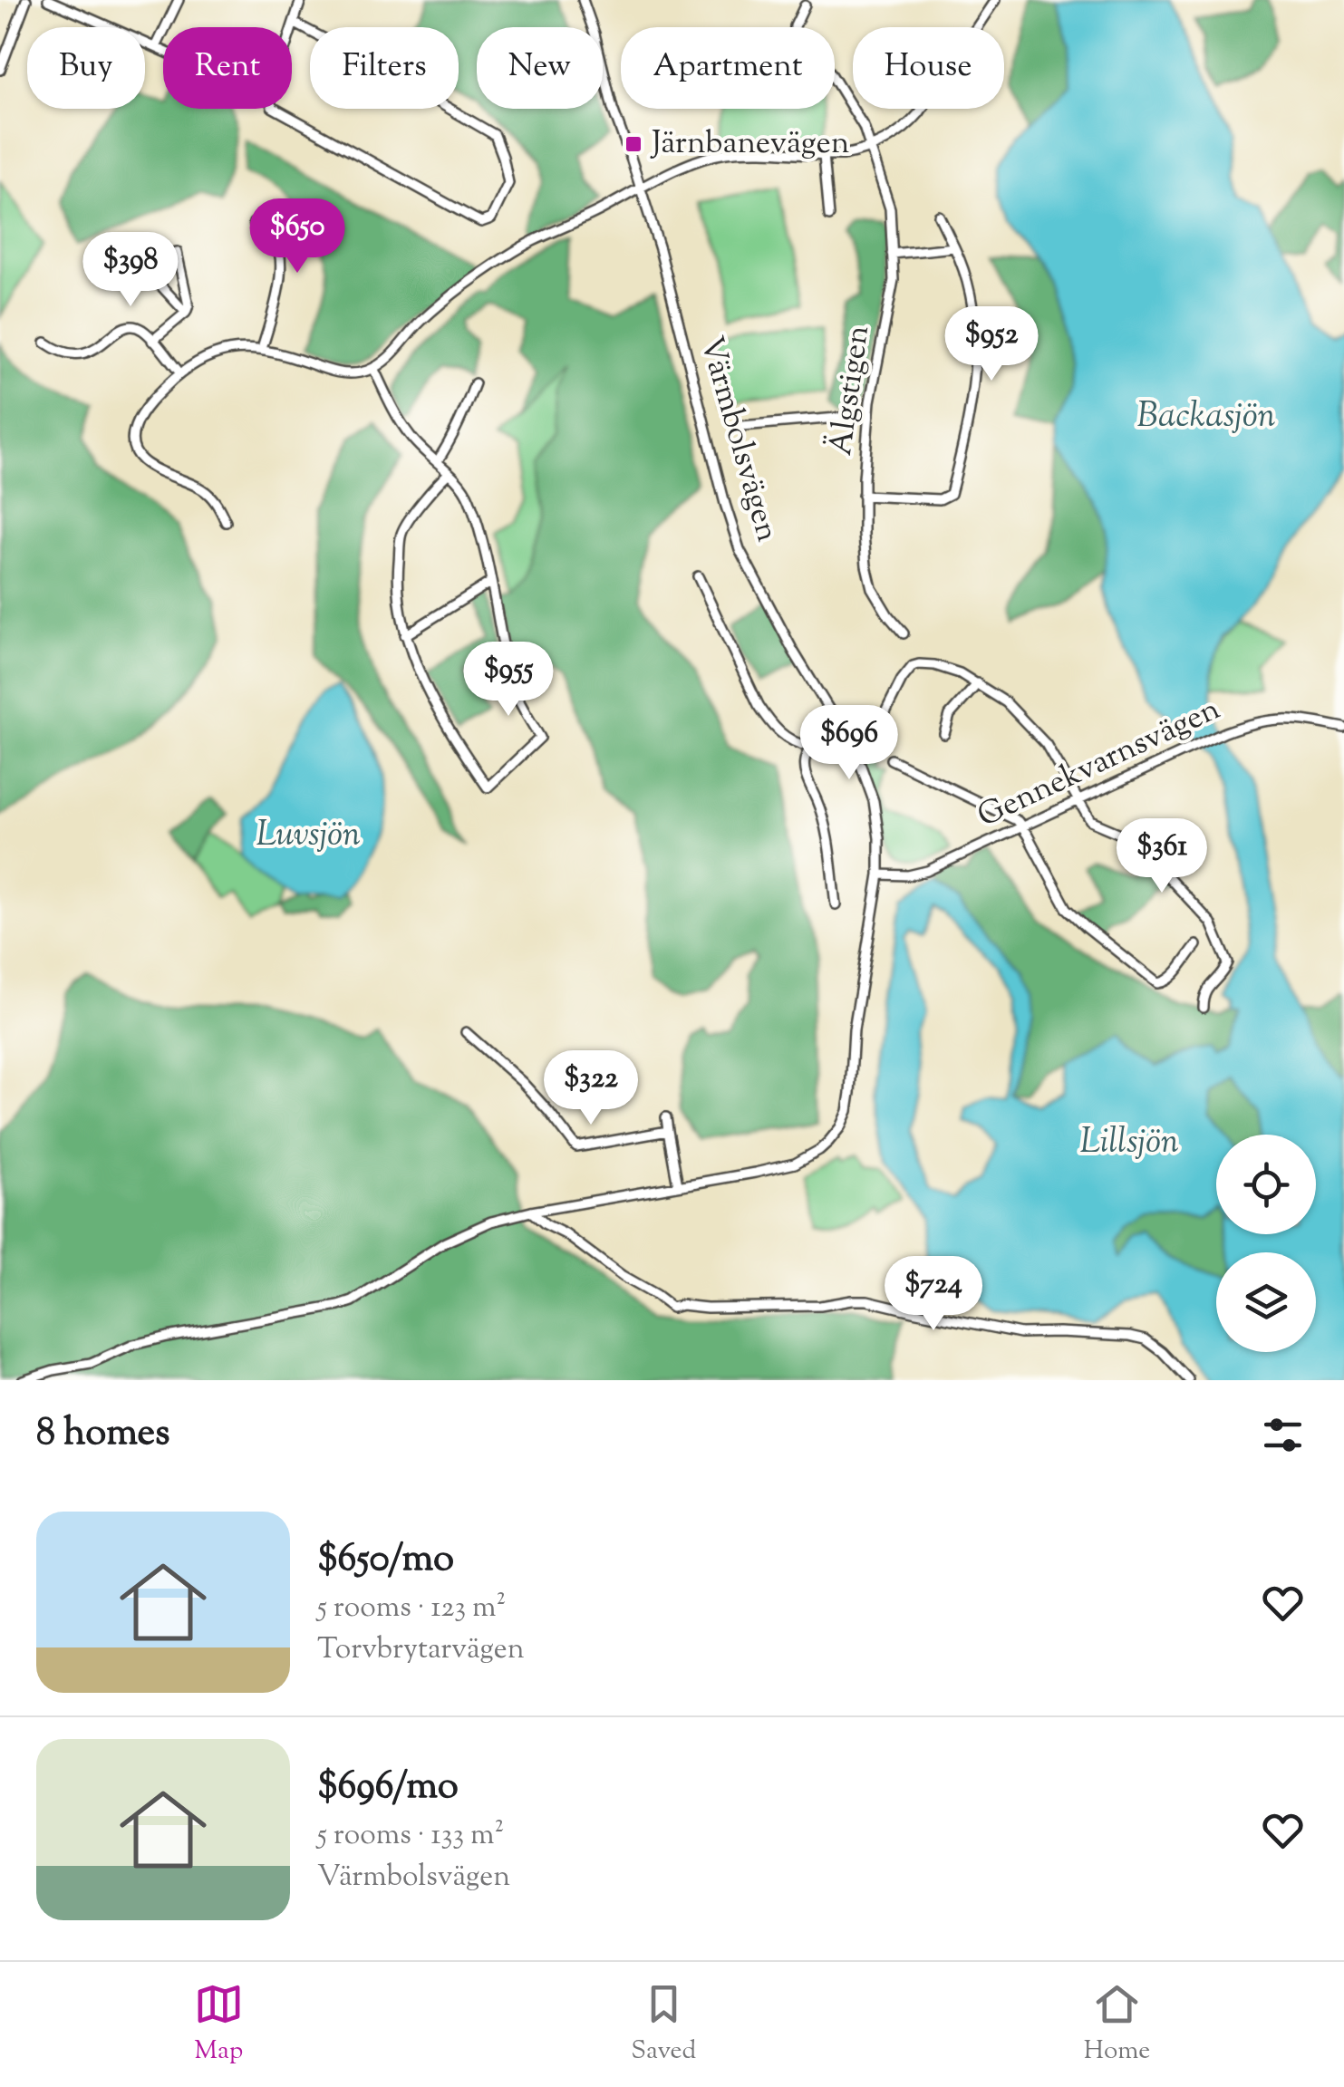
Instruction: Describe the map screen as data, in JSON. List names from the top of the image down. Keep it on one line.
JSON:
{"streets":{"street":["Älgstigen","Värmbolsvägen","Gennekvarnsvägen"]},"crossings":[["Värmbolsvägen","Gennekvarnsvägen"]],"water":["Backasjön","Luvsjön","Lillsjön"],"places":{"transit":["Järnbanevägen"]},"page":{"chip":["Buy","Rent","Filters","New","Apartment","House"],"price":["$650","$398","$952","$955","$696","$361","$322","$724"],"heading":"8 homes","list":[{"name":"$650/mo","note":"5 rooms · 123 m² · Torvbrytarvägen"},{"name":"$696/mo","note":"5 rooms · 133 m² · Värmbolsvägen"}],"tabs":["Map","Saved","Home"]}}
